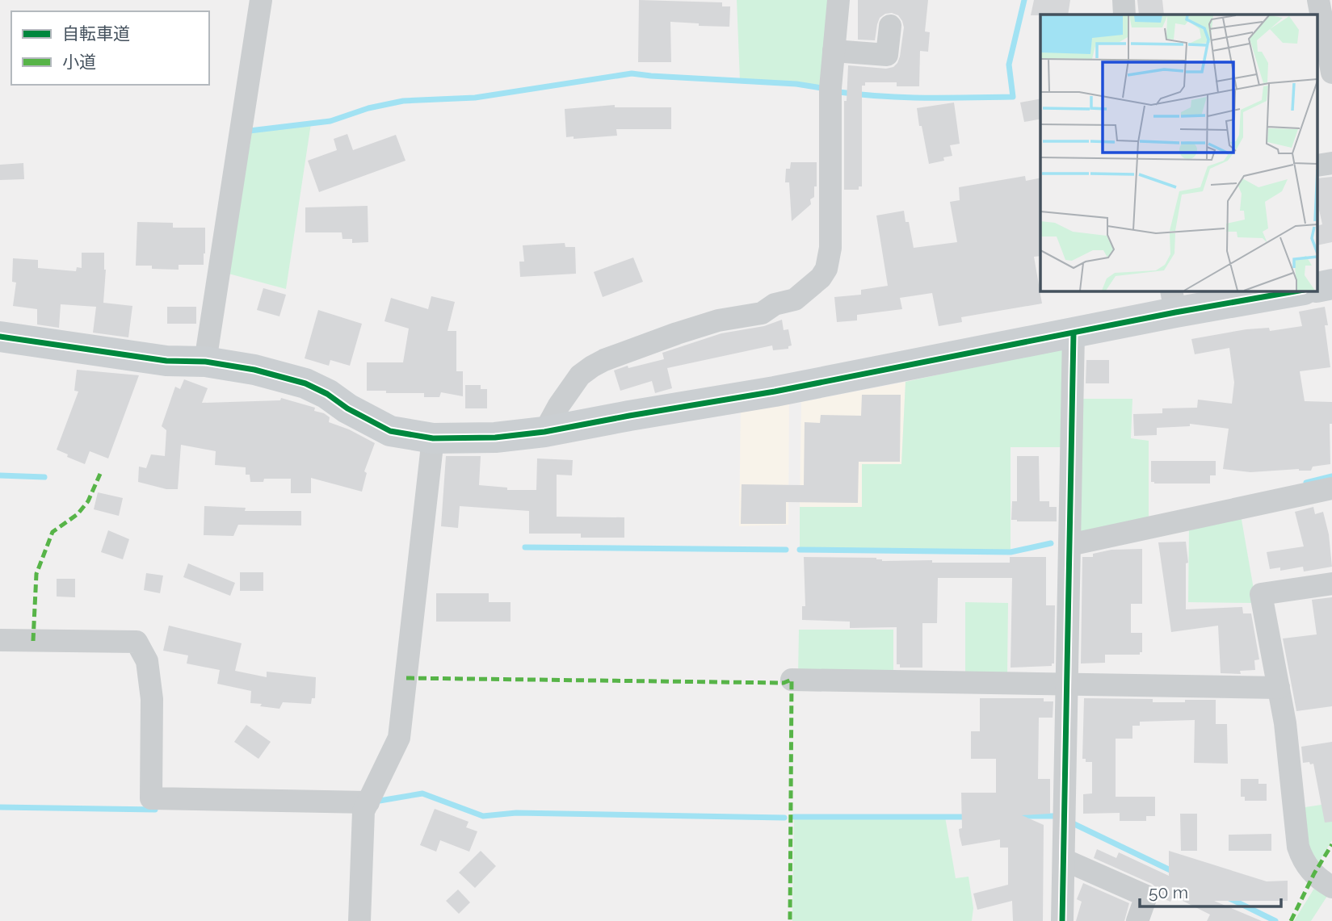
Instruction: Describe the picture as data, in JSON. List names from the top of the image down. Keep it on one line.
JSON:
{"legend":["自転車道","小道"],"scale_bar":"50 m"}
